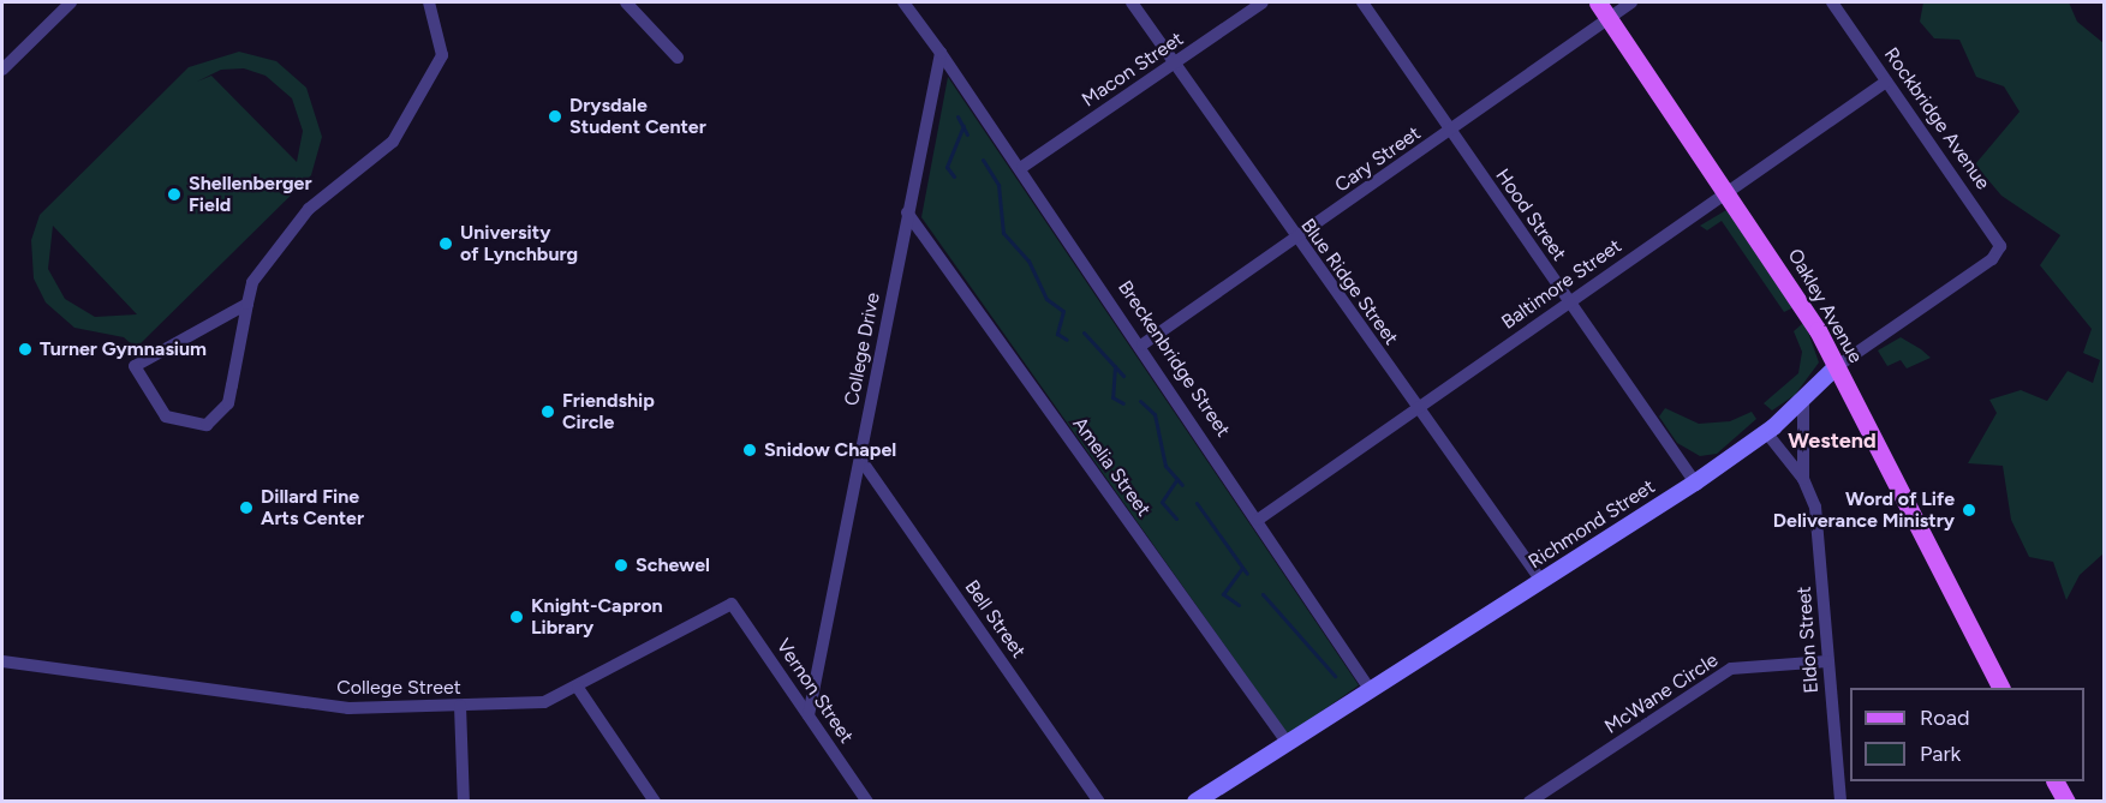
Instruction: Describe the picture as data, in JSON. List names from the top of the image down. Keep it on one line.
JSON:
{"streets":{"main road":["Oakley Avenue"],"street":["Macon Street","Rockbridge Avenue","Cary Street","Hood Street","Blue Ridge Street","Baltimore Street","College Drive","Breckenbridge Street","Amelia Street","Richmond Street","Bell Street","Eldon Street","College Street","Vernon Street","McWane Circle"]},"crossings":[["Macon Street","Blue Ridge Street"],["Macon Street","Breckenbridge Street"],["Rockbridge Avenue","Baltimore Street"],["Rockbridge Avenue","Richmond Street"],["Cary Street","Hood Street"],["Cary Street","Blue Ridge Street"],["Cary Street","Oakley Avenue"],["Cary Street","Breckenbridge Street"],["Hood Street","Baltimore Street"],["Hood Street","Richmond Street"],["Blue Ridge Street","Baltimore Street"],["Blue Ridge Street","Richmond Street"],["Baltimore Street","Oakley Avenue"],["Baltimore Street","Breckenbridge Street"],["Oakley Avenue","Richmond Street"],["College Drive","Breckenbridge Street"],["College Drive","Amelia Street"],["College Drive","Bell Street"],["College Drive","Vernon Street"],["Breckenbridge Street","Richmond Street"],["Amelia Street","Richmond Street"],["Richmond Street","Eldon Street"],["Eldon Street","McWane Circle"],["College Street","Vernon Street"]],"districts":["Westend"],"places":["Drysdale Student Center","Shellenberger Field","University of Lynchburg","Turner Gymnasium","Friendship Circle","Snidow Chapel","Dillard Fine Arts Center","Word of Life Deliverance Ministry","Schewel","Knight-Capron Library"],"legend":["Road","Park"]}
